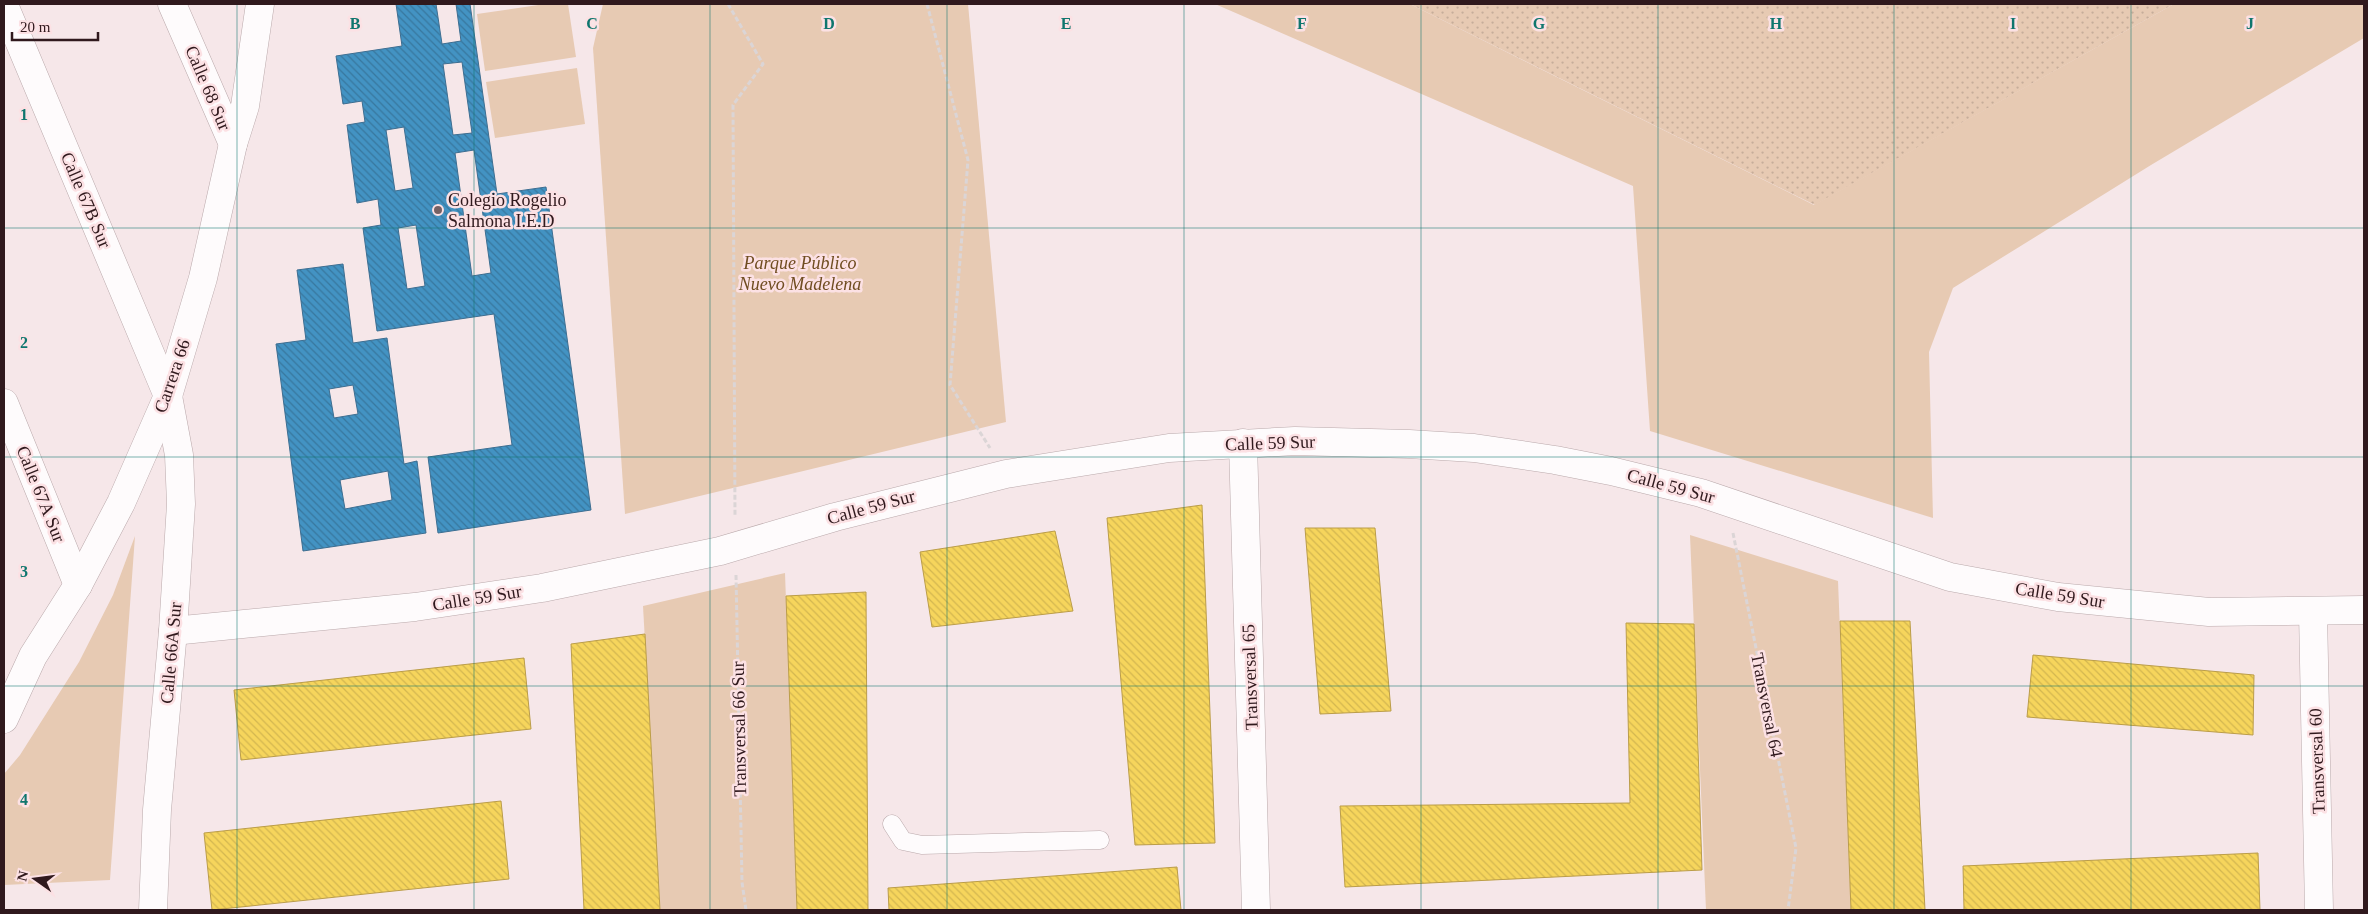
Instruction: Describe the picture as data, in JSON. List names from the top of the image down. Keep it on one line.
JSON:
{"streets":{"street":["Calle 68 Sur","Calle 67B Sur","Carrera 66","Calle 59 Sur","Calle 67A Sur","Calle 66A Sur","Transversal 65","Transversal 60"],"path":["Transversal 64","Transversal 66 Sur"]},"crossings":[["Calle 68 Sur","Carrera 66"],["Calle 67B Sur","Carrera 66"],["Calle 67B Sur","Calle 66A Sur"],["Carrera 66","Calle 67A Sur"],["Carrera 66","Calle 66A Sur"],["Calle 59 Sur","Calle 66A Sur"],["Calle 59 Sur","Transversal 65"],["Calle 59 Sur","Transversal 64"],["Calle 59 Sur","Transversal 66 Sur"],["Calle 59 Sur","Transversal 60"]],"parks":["Parque Público Nuevo Madelena"],"places":["Colegio Rogelio Salmona I.E.D"],"scale_bar":"20 m","north":"left","grid":{"columns":["B","C","D","E","F","G","H","I","J"],"rows":["1","2","3","4"]}}
